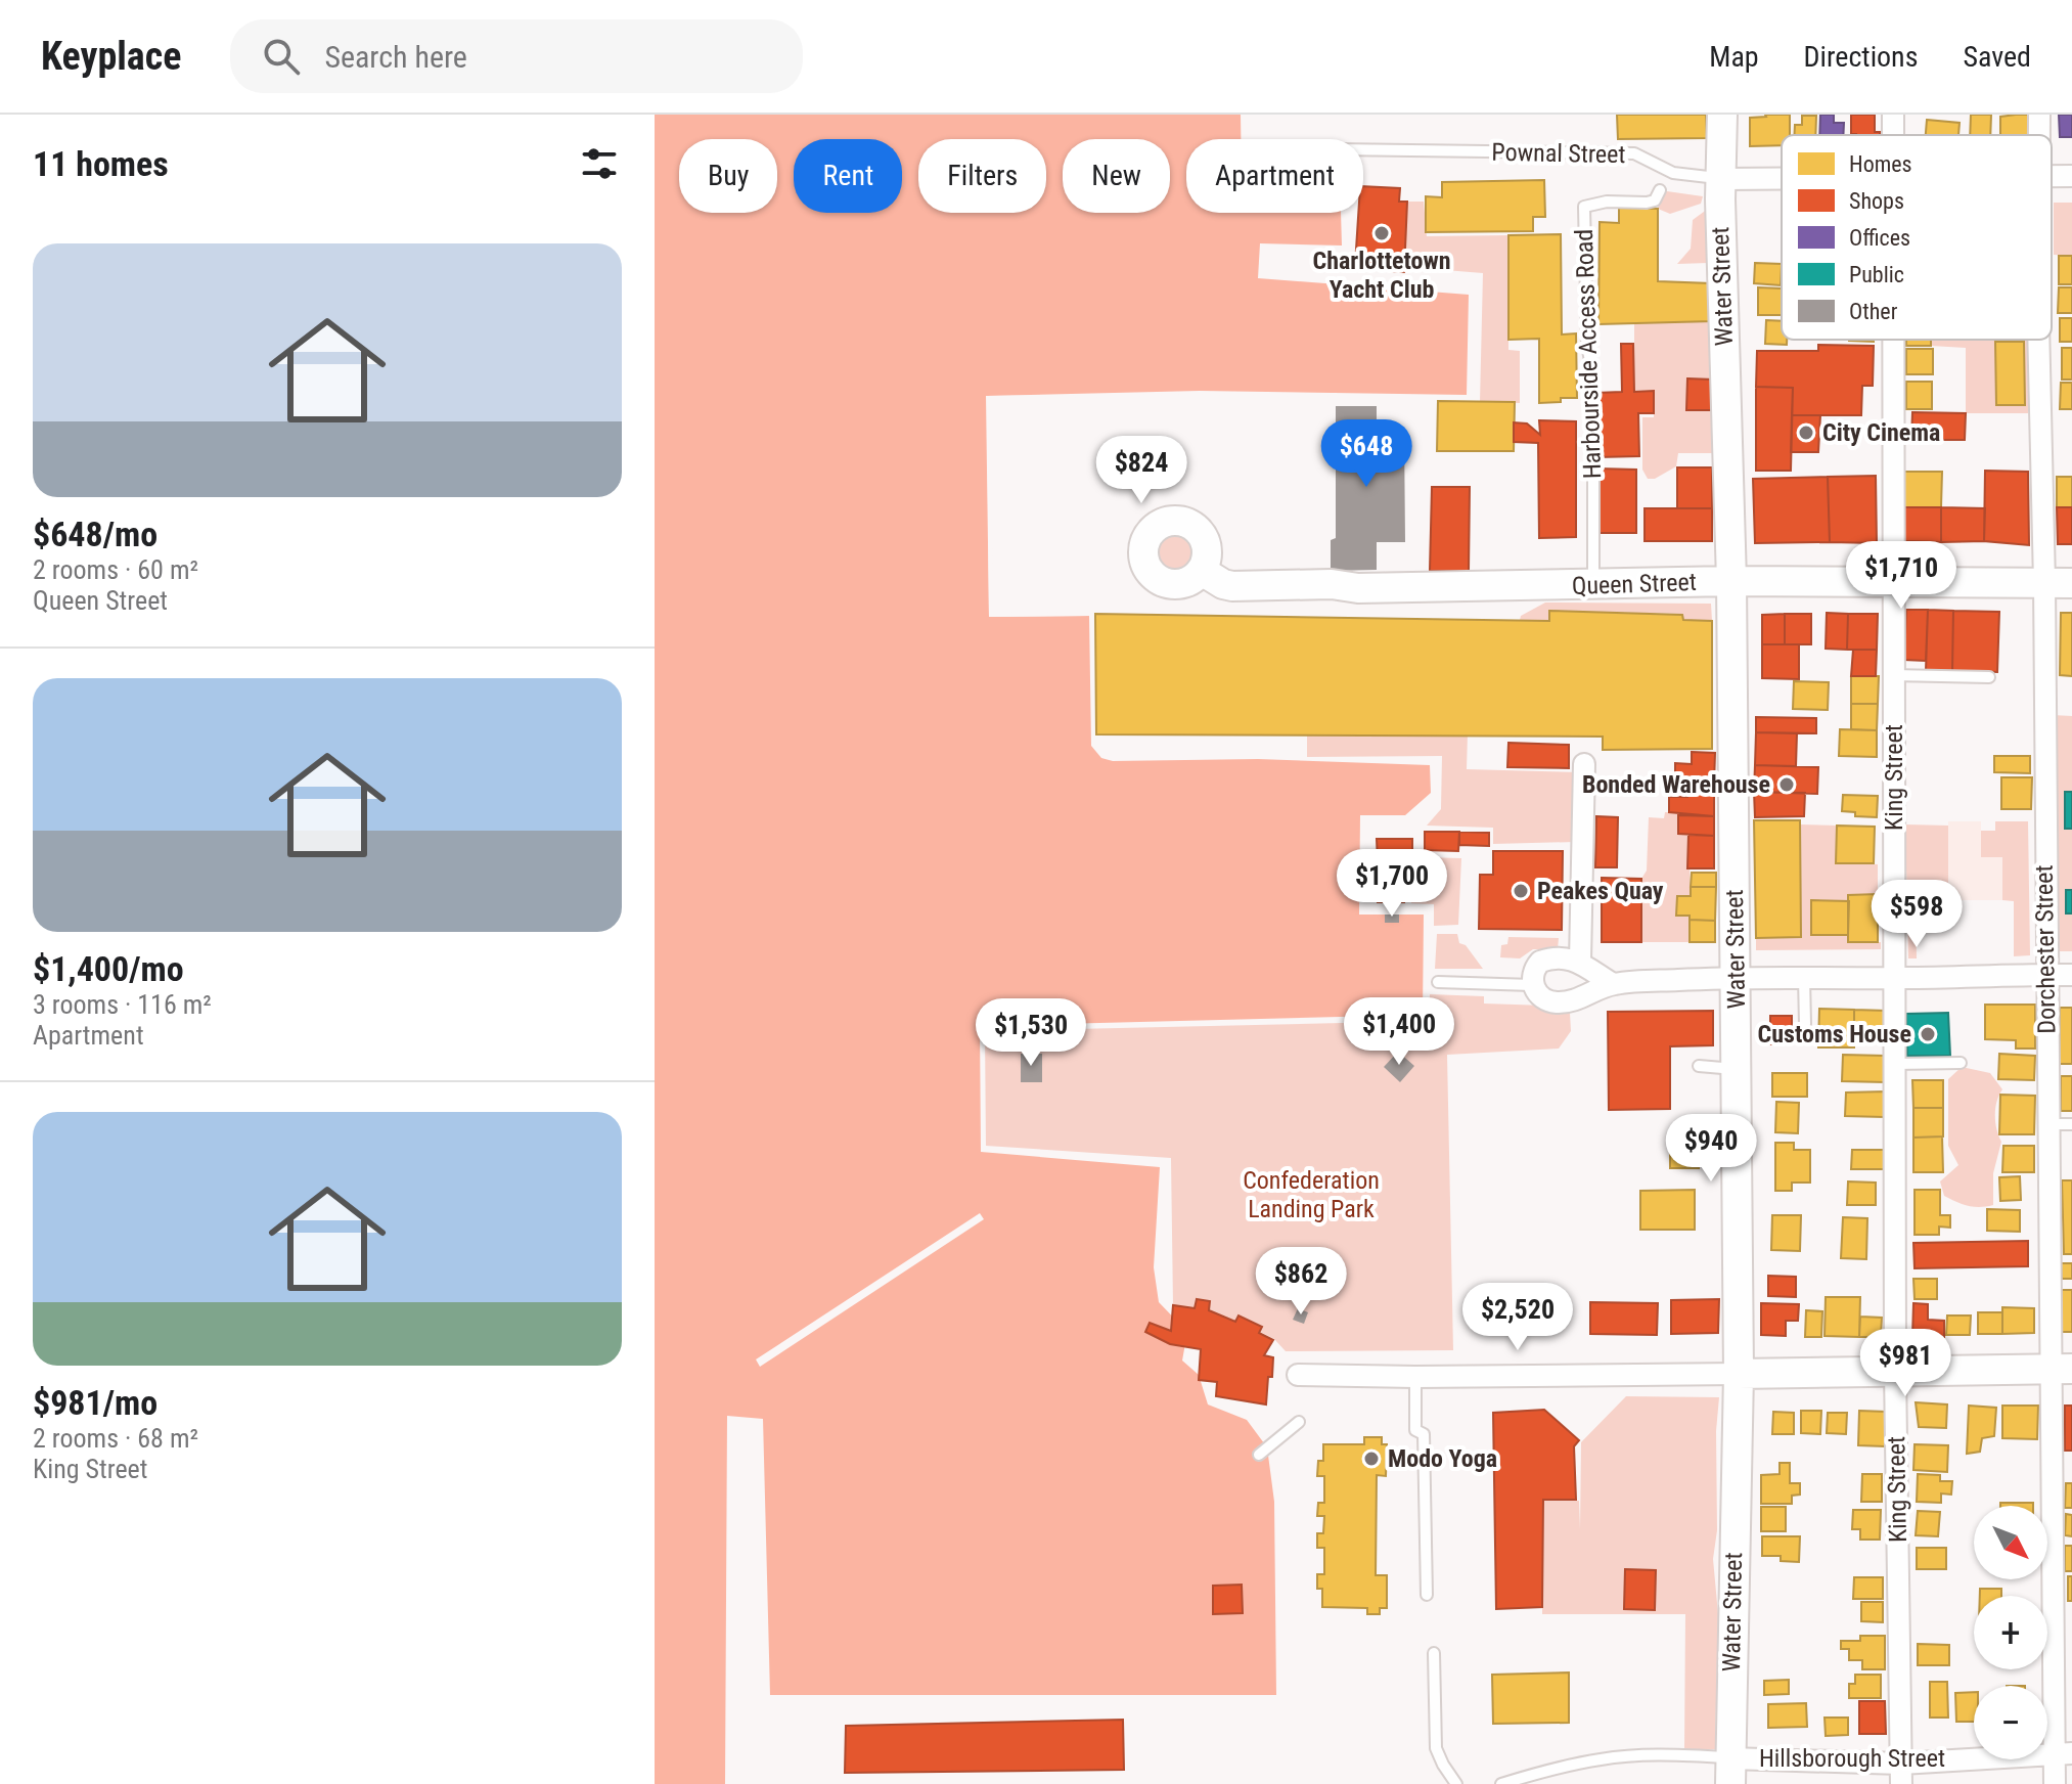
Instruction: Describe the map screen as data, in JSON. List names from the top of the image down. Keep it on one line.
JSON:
{"streets":{"street":["Pownal Street","Water Street","Queen Street","King Street","Dorchester Street","Hillsborough Street"],"lane":["Harbourside Access Road"]},"crossings":[["Pownal Street","Water Street"],["Water Street","Queen Street"],["Water Street","Hillsborough Street"],["Harbourside Access Road","Queen Street"],["Queen Street","King Street"],["Queen Street","Dorchester Street"],["King Street","Hillsborough Street"],["Dorchester Street","Hillsborough Street"]],"parks":["Confederation Landing Park"],"places":["Charlottetown Yacht Club","City Cinema","Bonded Warehouse","Peakes Quay","Customs House","Modo Yoga"],"legend":["Homes","Shops","Offices","Public","Other"],"north":"bottom right","page":{"header":"Keyplace","search":"Search here","nav":["Map","Directions","Saved"],"heading":"11 homes","chip":["Buy","Rent","Filters","New","Apartment"],"list":[{"name":"$648/mo","note":"2 rooms · 60 m² · Queen Street"},{"name":"$1,400/mo","note":"3 rooms · 116 m² · Apartment"},{"name":"$981/mo","note":"2 rooms · 68 m² · King Street"}],"price":["$648","$824","$1,710","$1,700","$598","$1,400","$1,530","$940","$862","$2,520","$981"],"map_buttons":["+","−"]}}
